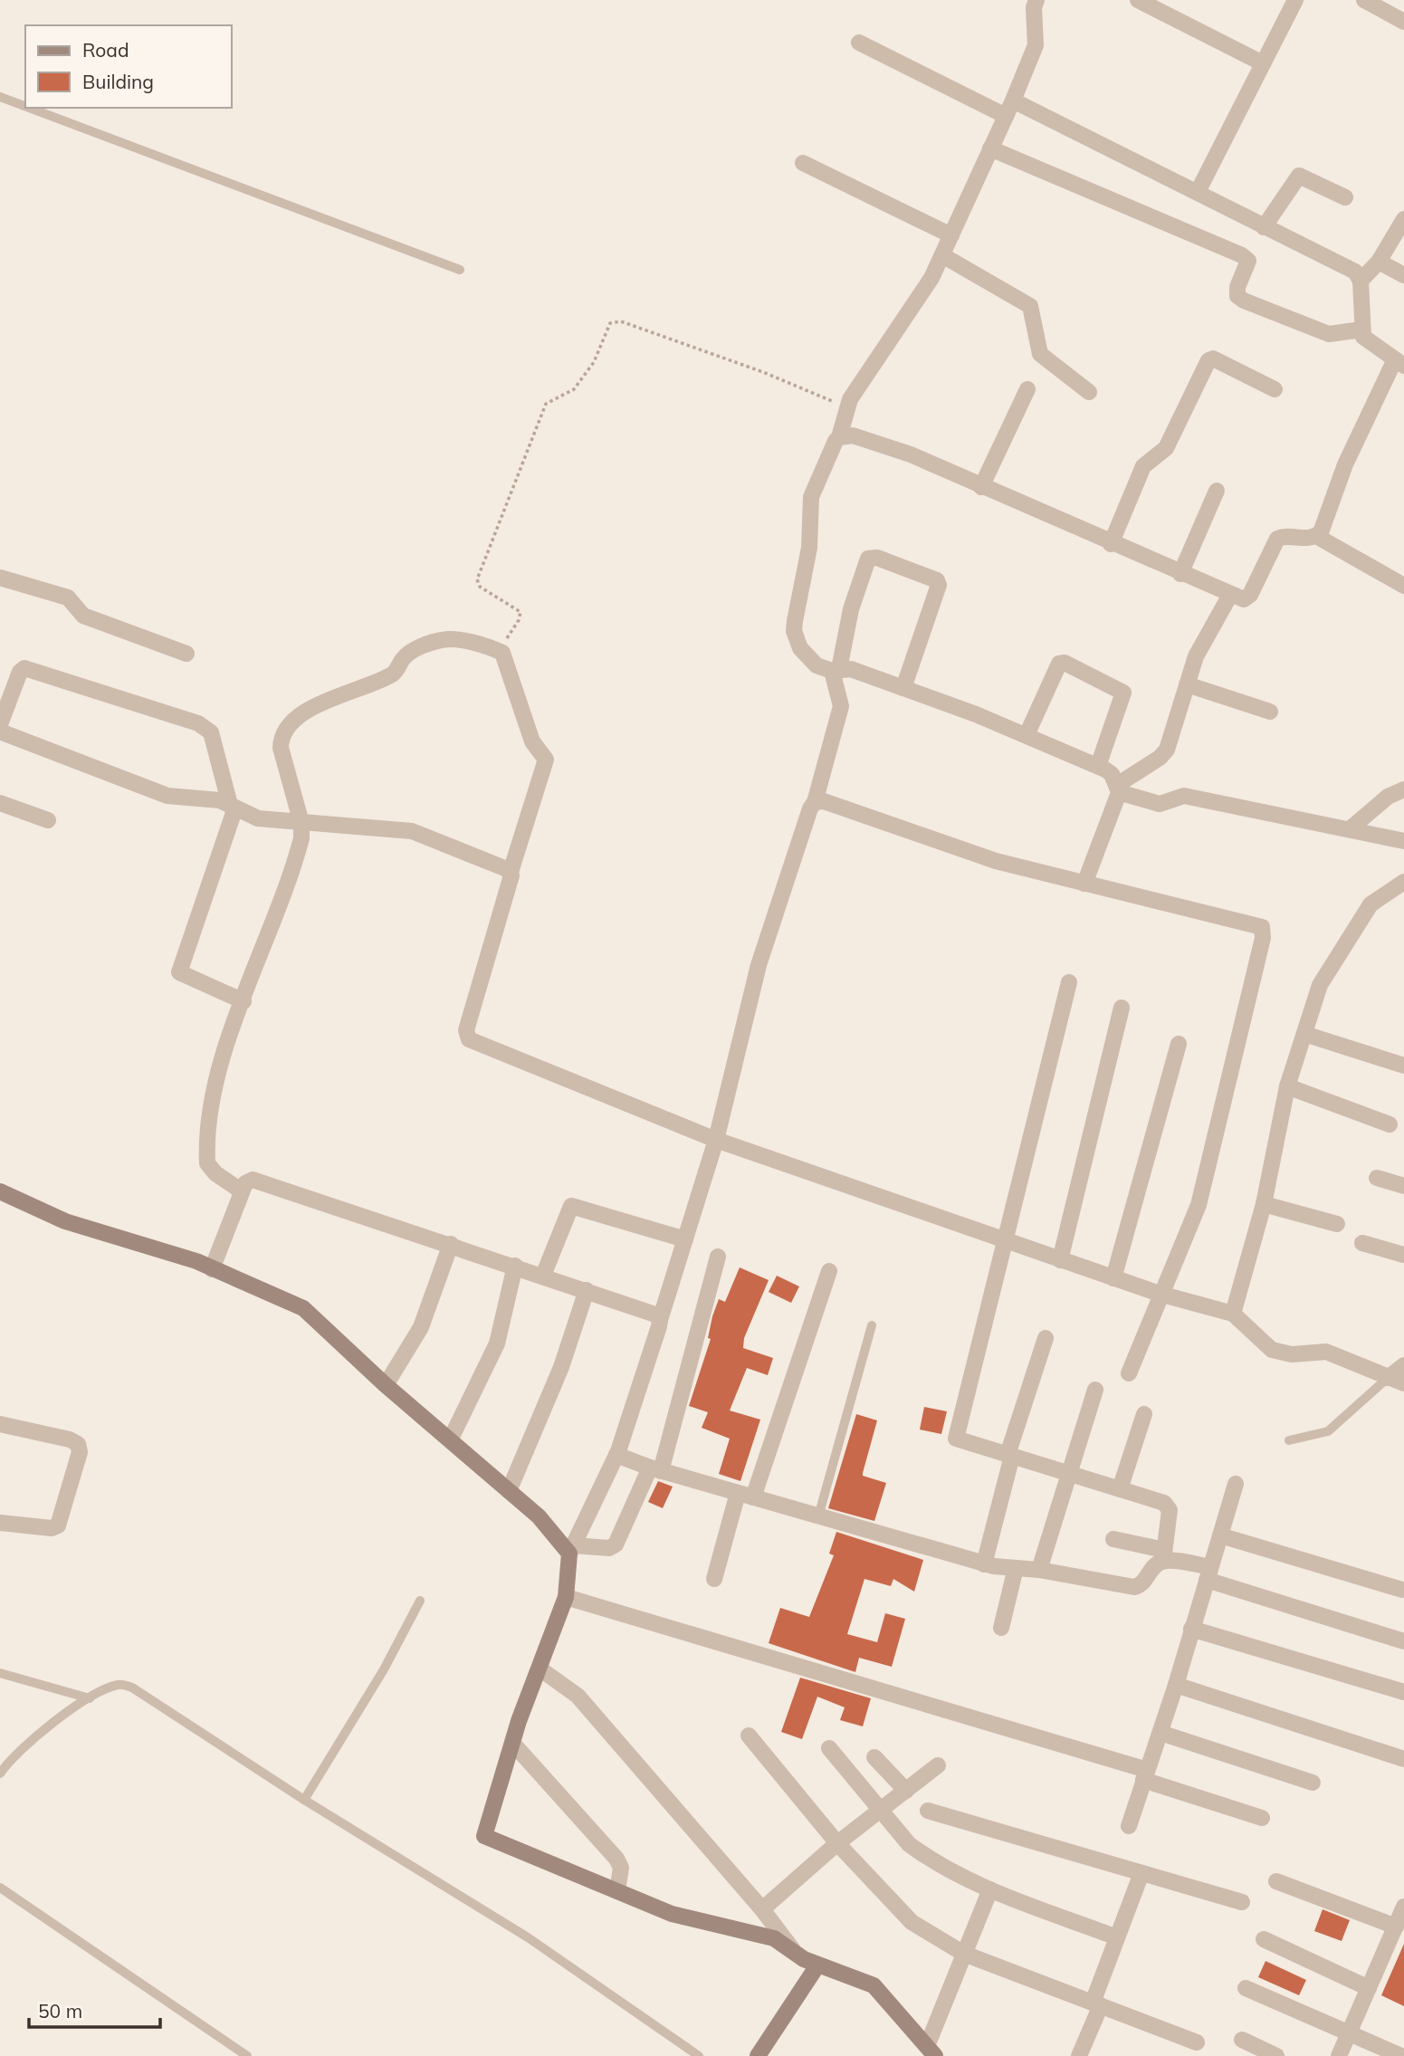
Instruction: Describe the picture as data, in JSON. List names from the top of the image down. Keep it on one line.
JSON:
{"legend":["Road","Building"],"scale_bar":"50 m"}
